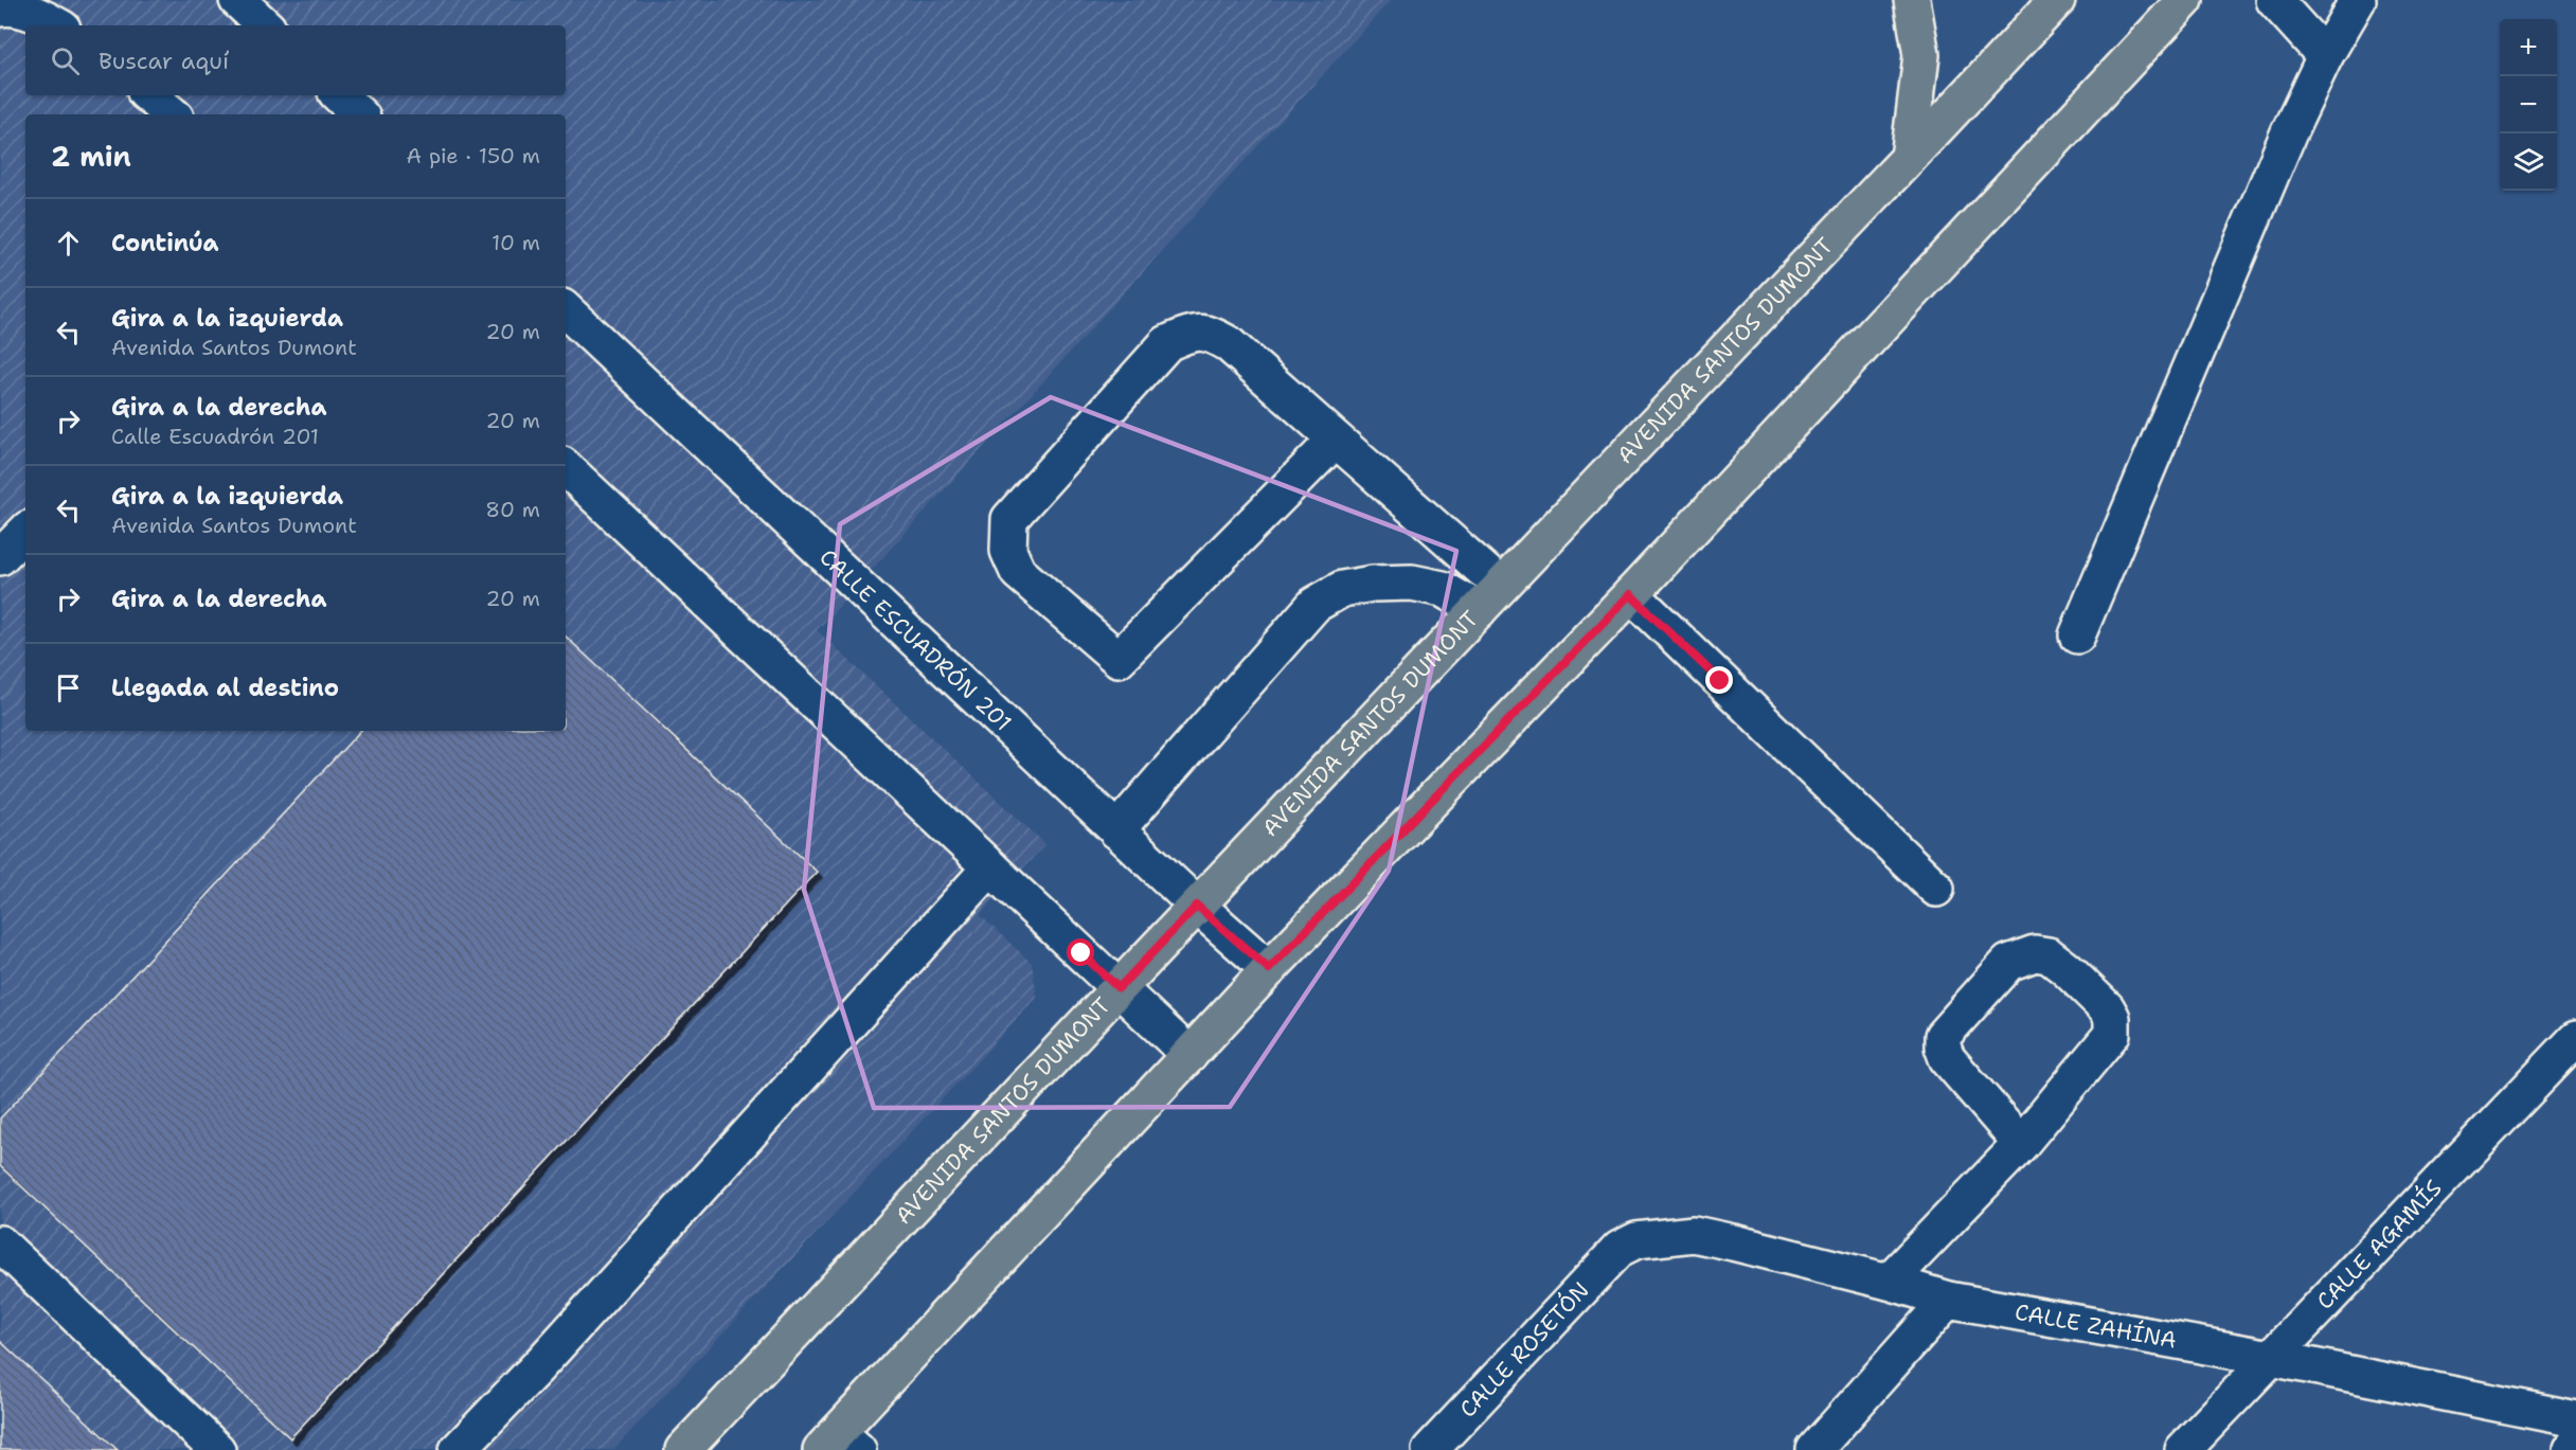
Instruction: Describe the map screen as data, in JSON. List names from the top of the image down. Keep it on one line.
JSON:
{"streets":{"main road":["AVENIDA SANTOS DUMONT"],"street":["CALLE ESCUADRÓN 201","CALLE AGAMÍS","CALLE ZAHÍNA","CALLE ROSETÓN"]},"crossings":[["AVENIDA SANTOS DUMONT","CALLE ESCUADRÓN 201"],["CALLE AGAMÍS","CALLE ZAHÍNA"],["CALLE ZAHÍNA","CALLE ROSETÓN"]],"page":{"map_buttons":["+","−"],"search":"Buscar aquí","heading":["2 min","A pie · 150 m"],"list":[["Continúa","10 m"],["Gira a la izquierda","Avenida Santos Dumont","20 m"],["Gira a la derecha","Calle Escuadrón 201","20 m"],["Gira a la izquierda","Avenida Santos Dumont","80 m"],["Gira a la derecha","20 m"],"Llegada al destino"]}}
